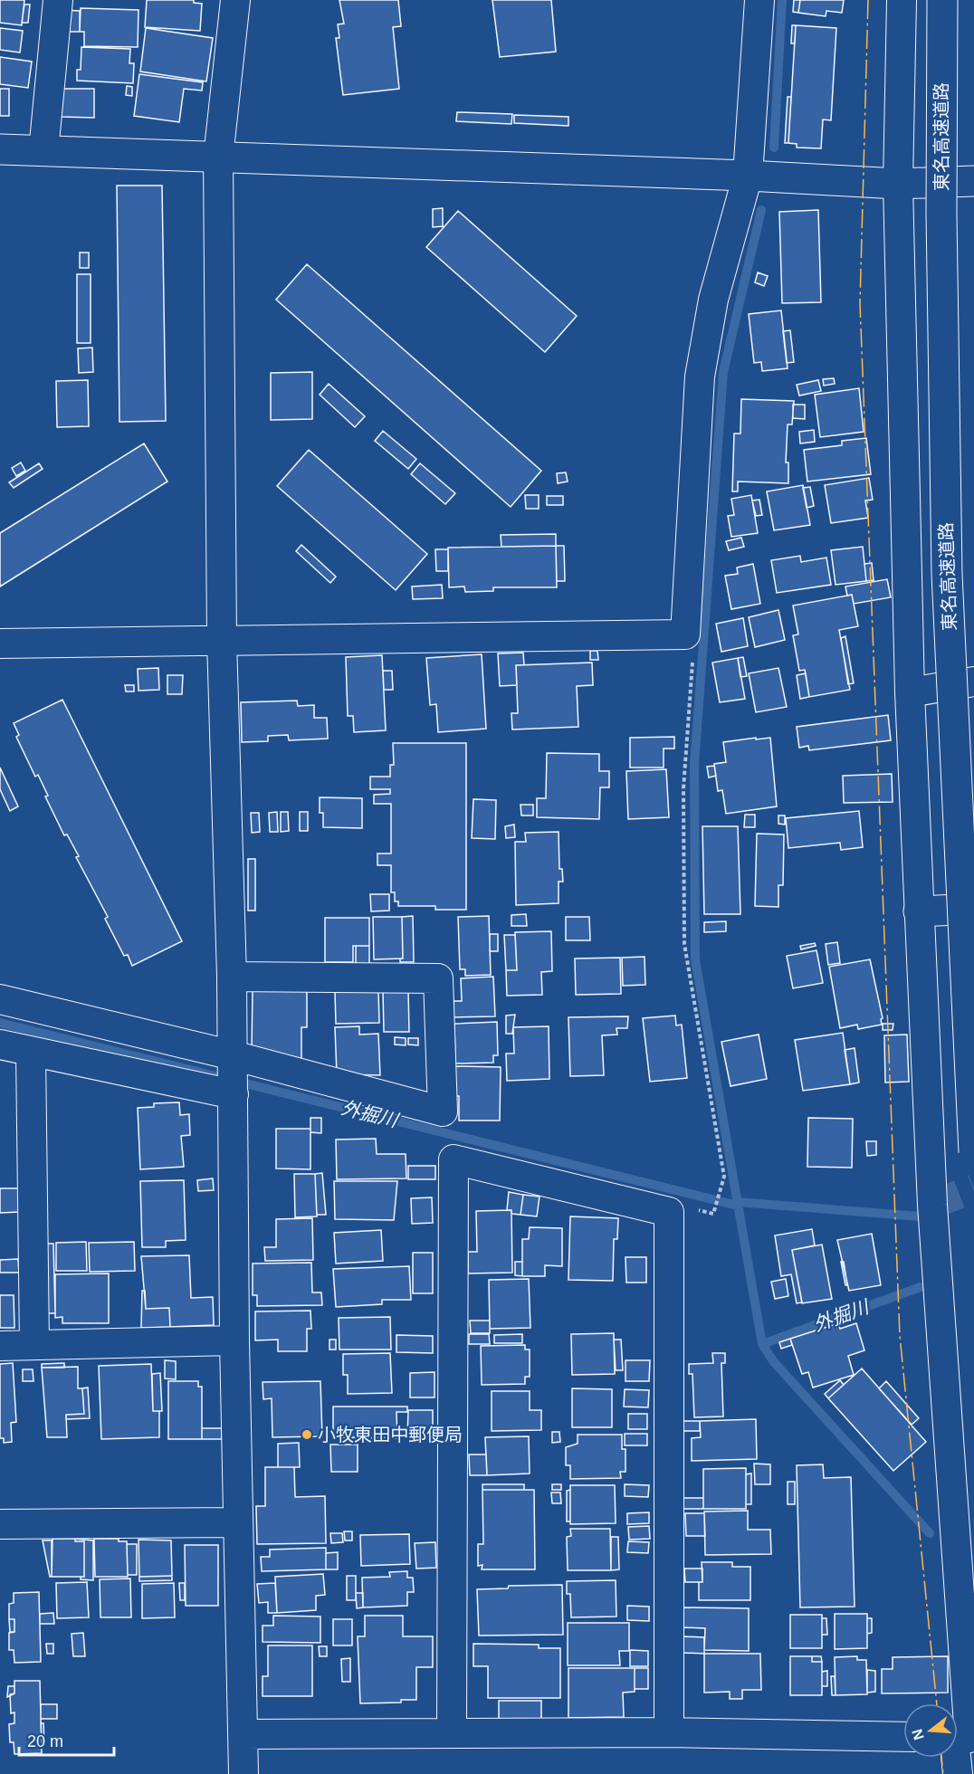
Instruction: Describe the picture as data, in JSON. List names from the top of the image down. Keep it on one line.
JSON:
{"streets":{"main road":["東名高速道路"]},"water":["外掘川"],"places":["小牧東田中郵便局"],"scale_bar":"20 m","north":"left"}
